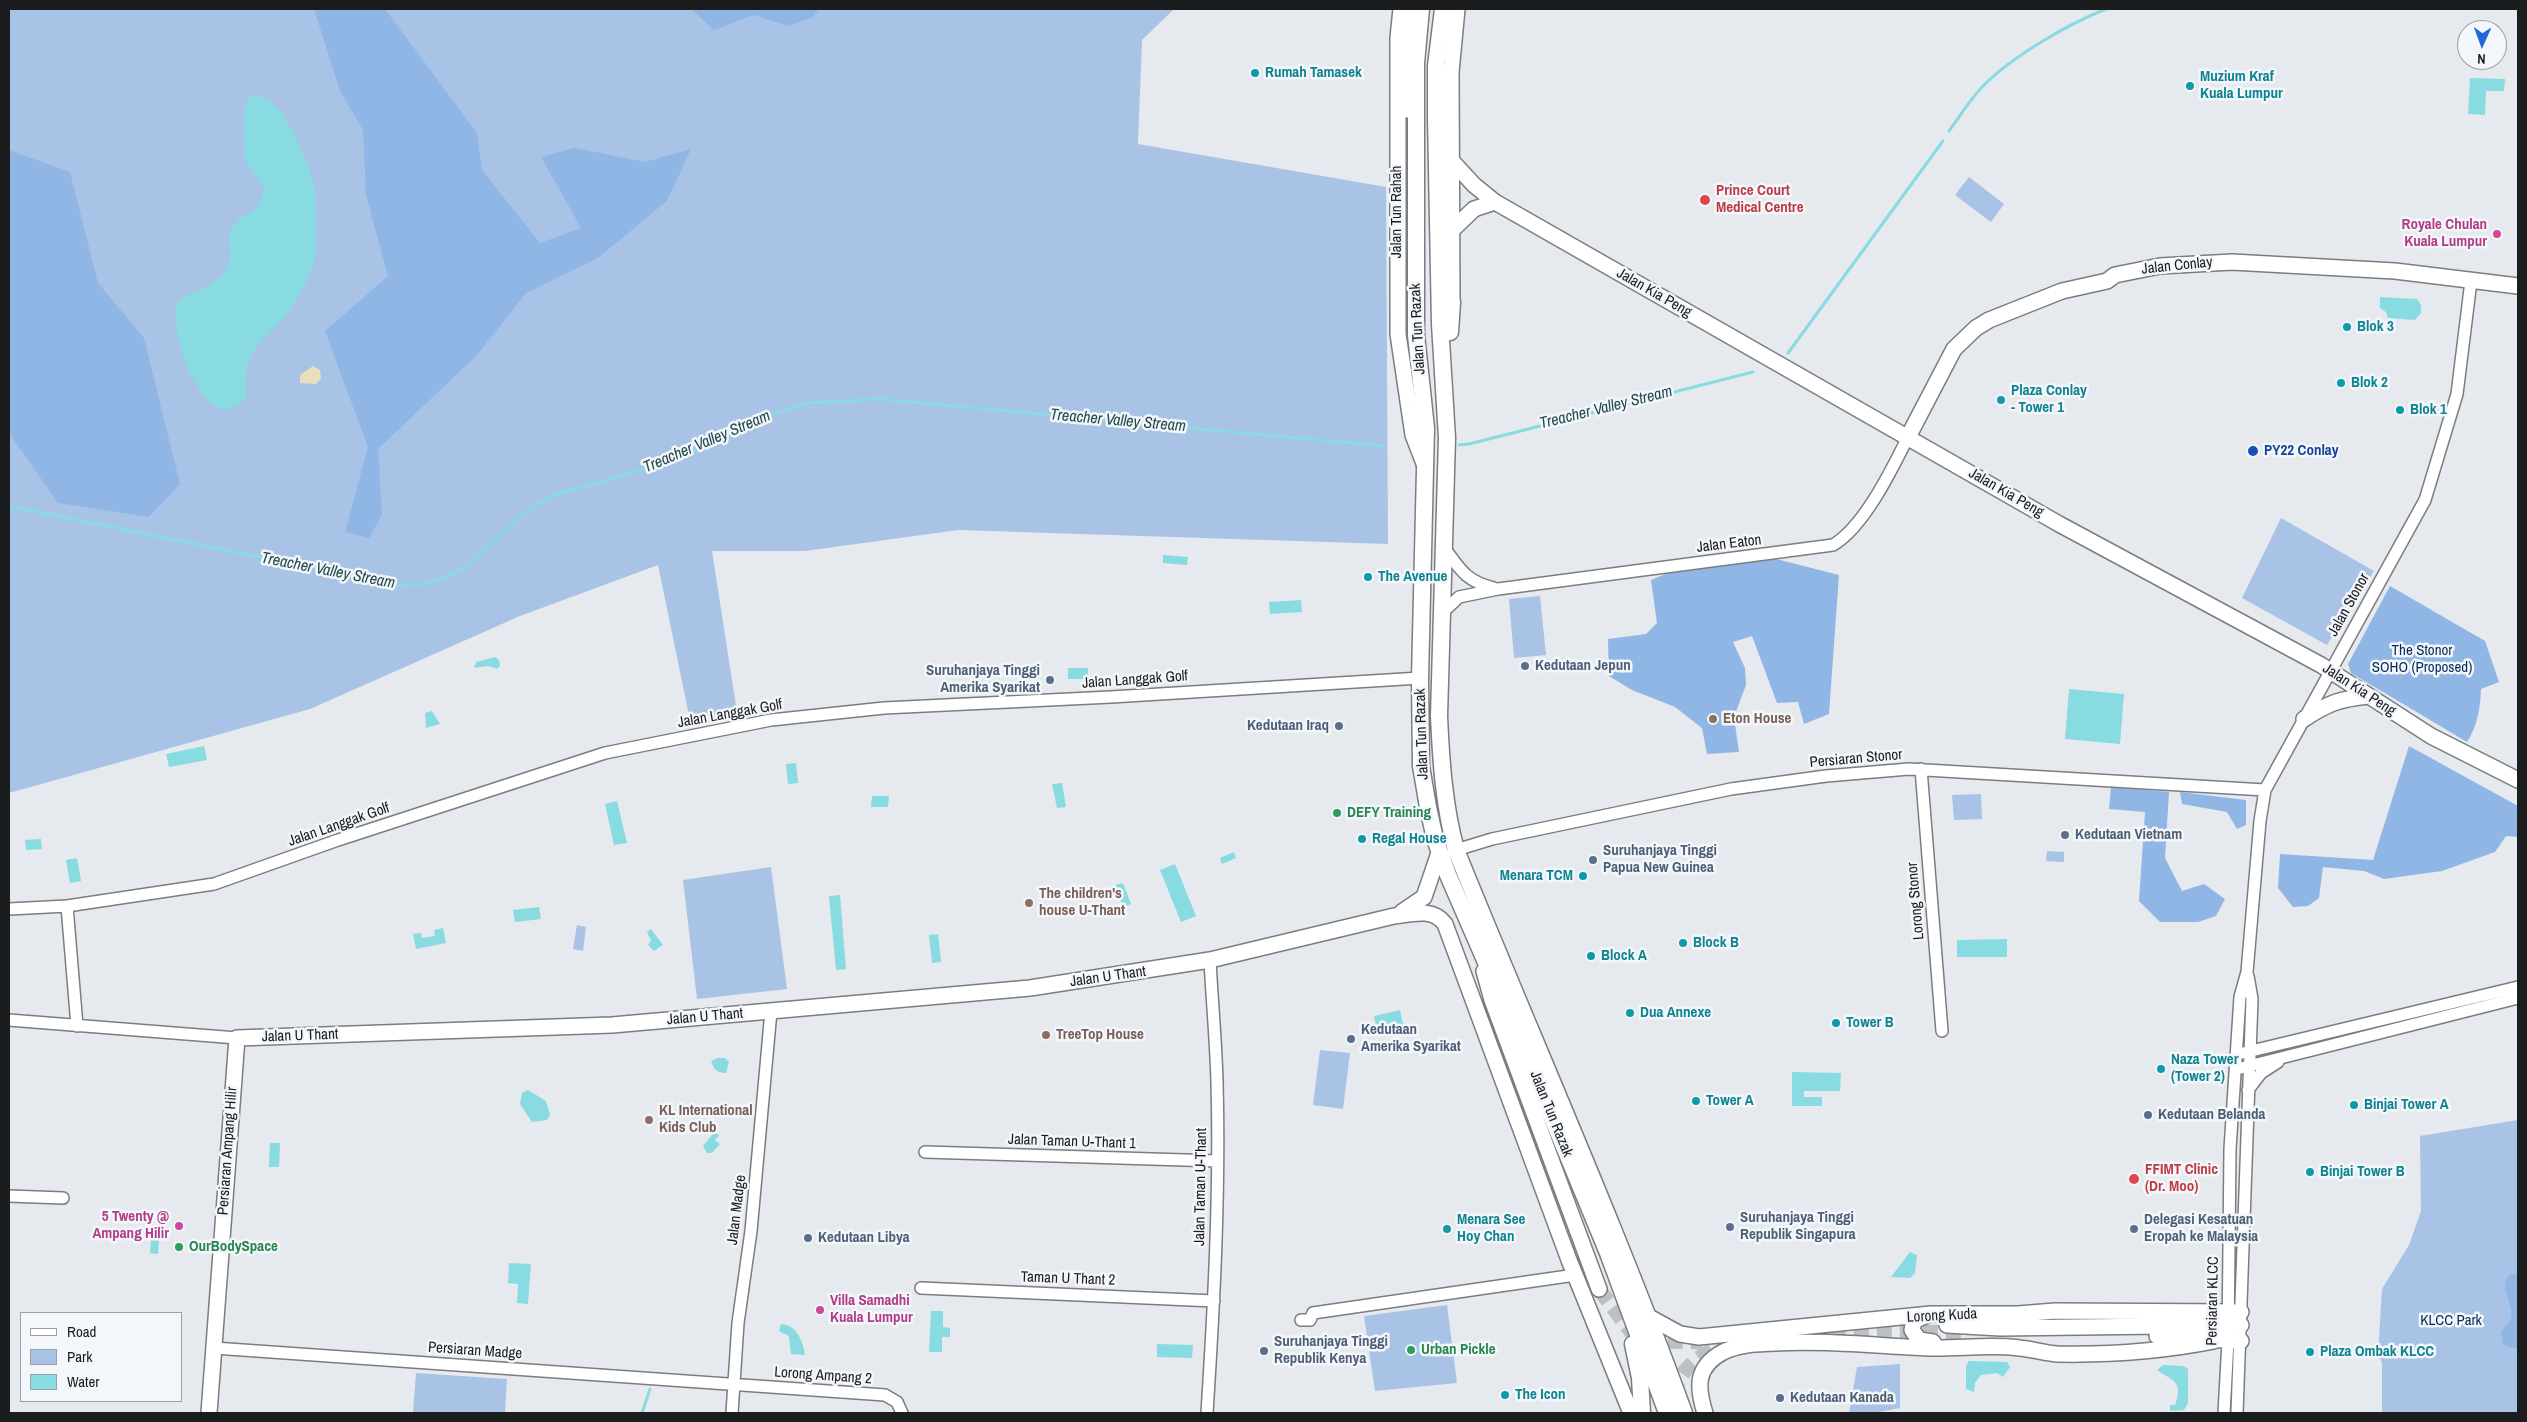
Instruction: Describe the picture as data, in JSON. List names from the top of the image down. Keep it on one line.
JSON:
{"streets":{"main road":["Jalan Tun Razak"],"street":["Jalan Tun Rahah","Jalan Conlay","Jalan Kia Peng","Jalan Eaton","Jalan Stonor","Jalan Langgak Golf","Persiaran Stonor","Lorong Stonor","Jalan U Thant","Jalan Taman U-Thant 1","Persiaran Ampang Hilir","Jalan Taman U-Thant","Jalan Madge","Taman U Thant 2","Persiaran KLCC","Lorong Kuda","Persiaran Madge","Lorong Ampang 2"]},"crossings":[["Jalan Tun Rahah","Jalan Tun Razak"],["Jalan Conlay","Jalan Kia Peng"],["Jalan Conlay","Jalan Eaton"],["Jalan Conlay","Jalan Stonor"],["Jalan Kia Peng","Jalan Eaton"],["Jalan Kia Peng","Jalan Stonor"],["Jalan Tun Razak","Jalan Eaton"],["Jalan Tun Razak","Jalan Langgak Golf"],["Jalan Tun Razak","Persiaran Stonor"],["Jalan Tun Razak","Jalan U Thant"],["Jalan Tun Razak","Lorong Kuda"],["Jalan Stonor","Persiaran Stonor"],["Jalan Stonor","Persiaran KLCC"],["Persiaran Stonor","Lorong Stonor"],["Jalan U Thant","Persiaran Ampang Hilir"],["Jalan U Thant","Jalan Taman U-Thant"],["Jalan U Thant","Jalan Madge"],["Jalan Taman U-Thant 1","Jalan Taman U-Thant"],["Persiaran Ampang Hilir","Persiaran Madge"],["Jalan Taman U-Thant","Taman U Thant 2"],["Jalan Madge","Persiaran Madge"],["Jalan Madge","Lorong Ampang 2"],["Persiaran KLCC","Lorong Kuda"],["Persiaran Madge","Lorong Ampang 2"]],"water":["Treacher Valley Stream"],"parks":["The Stonor SOHO (Proposed)","KLCC Park"],"places":["Rumah Tamasek","Muzium Kraf Kuala Lumpur","Prince Court Medical Centre","Royale Chulan Kuala Lumpur","Blok 3","Blok 2","Plaza Conlay - Tower 1","Blok 1","PY22 Conlay","The Avenue","Kedutaan Jepun","Suruhanjaya Tinggi Amerika Syarikat","Eton House","Kedutaan Iraq","DEFY Training","Kedutaan Vietnam","Regal House","Suruhanjaya Tinggi Papua New Guinea","Menara TCM","The children's house U-Thant","Block B","Block A","Dua Annexe","Tower B","TreeTop House","Kedutaan Amerika Syarikat","Naza Tower (Tower 2)","Tower A","Binjai Tower A","Kedutaan Belanda","KL International Kids Club","Binjai Tower B","FFIMT Clinic (Dr. Moo)","5 Twenty @ Ampang Hilir","Suruhanjaya Tinggi Republik Singapura","Menara See Hoy Chan","Delegasi Kesatuan Eropah ke Malaysia","Kedutaan Libya","OurBodySpace","Villa Samadhi Kuala Lumpur","Urban Pickle","Suruhanjaya Tinggi Republik Kenya","Plaza Ombak KLCC","The Icon","Kedutaan Kanada"],"legend":["Road","Park","Water"],"north":"bottom"}
